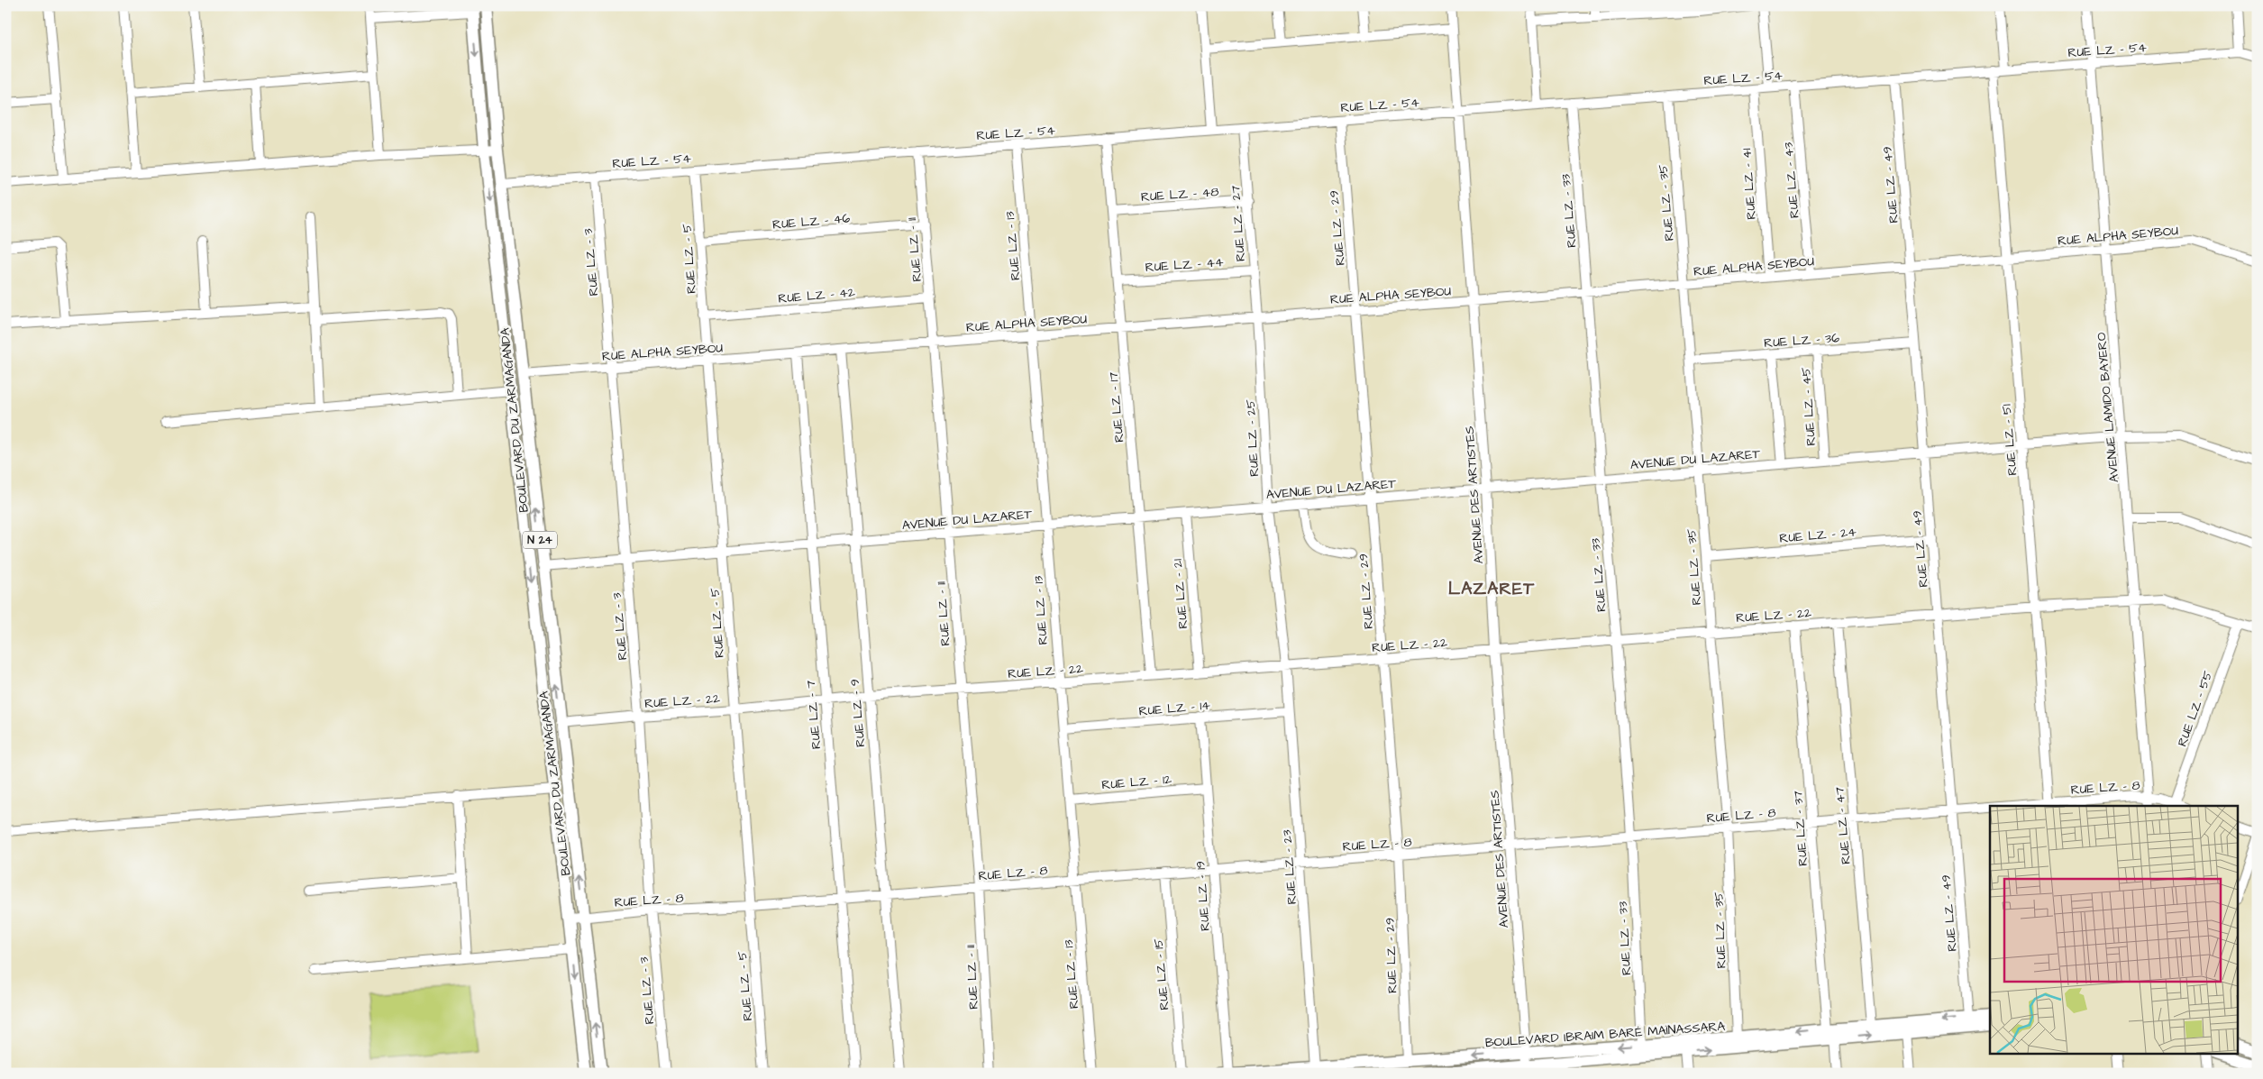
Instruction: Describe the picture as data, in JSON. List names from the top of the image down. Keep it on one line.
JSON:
{"streets":{"main road":["BOULEVARD DU ZARMAGANDA","N 24","BOULEVARD IBRAIM BARÉ MAÏNASSARA"],"street":["RUE LZ - 54","RUE LZ - 43","RUE LZ - 41","RUE LZ - 49","RUE LZ - 48","RUE LZ - 35","RUE LZ - 33","RUE LZ - 46","RUE LZ - 27","RUE LZ - 29","RUE ALPHA SEYBOU","RUE LZ - 13","RUE LZ - 11","RUE LZ - 5","RUE LZ - 3","RUE LZ - 44","RUE LZ - 42","RUE LZ - 36","RUE LZ - 45","RUE LZ - 17","AVENUE LAMIDO BAYERO","RUE LZ - 25","RUE LZ - 51","AVENUE DU LAZARET","AVENUE DES ARTISTES","RUE LZ - 24","RUE LZ - 21","RUE LZ - 22","RUE LZ - 14","RUE LZ - 55","RUE LZ - 9","RUE LZ - 7","RUE LZ - 12","RUE LZ - 8","RUE LZ - 47","RUE LZ - 37","RUE LZ - 23","RUE LZ - 19","RUE LZ - 15"]},"crossings":[["RUE LZ - 54","RUE LZ - 43"],["RUE LZ - 54","RUE LZ - 41"],["RUE LZ - 54","RUE LZ - 49"],["RUE LZ - 54","RUE LZ - 35"],["RUE LZ - 54","RUE LZ - 33"],["RUE LZ - 54","RUE LZ - 27"],["RUE LZ - 54","RUE LZ - 29"],["RUE LZ - 54","RUE LZ - 13"],["RUE LZ - 54","RUE LZ - 11"],["RUE LZ - 54","RUE LZ - 5"],["RUE LZ - 54","RUE LZ - 3"],["RUE LZ - 54","RUE LZ - 17"],["RUE LZ - 54","AVENUE LAMIDO BAYERO"],["RUE LZ - 54","BOULEVARD DU ZARMAGANDA"],["RUE LZ - 54","RUE LZ - 51"],["RUE LZ - 54","AVENUE DES ARTISTES"],["RUE LZ - 43","RUE ALPHA SEYBOU"],["RUE LZ - 41","RUE ALPHA SEYBOU"],["RUE LZ - 49","RUE ALPHA SEYBOU"],["RUE LZ - 49","RUE LZ - 36"],["RUE LZ - 49","AVENUE DU LAZARET"],["RUE LZ - 49","RUE LZ - 24"],["RUE LZ - 49","RUE LZ - 22"],["RUE LZ - 49","RUE LZ - 8"],["RUE LZ - 49","BOULEVARD IBRAIM BARÉ MAÏNASSARA"],["RUE LZ - 48","RUE LZ - 27"],["RUE LZ - 48","RUE LZ - 17"],["RUE LZ - 35","RUE ALPHA SEYBOU"],["RUE LZ - 35","RUE LZ - 36"],["RUE LZ - 35","AVENUE DU LAZARET"],["RUE LZ - 35","RUE LZ - 24"],["RUE LZ - 35","RUE LZ - 22"],["RUE LZ - 35","RUE LZ - 8"],["RUE LZ - 35","BOULEVARD IBRAIM BARÉ MAÏNASSARA"],["RUE LZ - 33","RUE ALPHA SEYBOU"],["RUE LZ - 33","AVENUE DU LAZARET"],["RUE LZ - 33","RUE LZ - 22"],["RUE LZ - 33","RUE LZ - 8"],["RUE LZ - 33","BOULEVARD IBRAIM BARÉ MAÏNASSARA"],["RUE LZ - 46","RUE LZ - 11"],["RUE LZ - 46","RUE LZ - 5"],["RUE LZ - 27","RUE ALPHA SEYBOU"],["RUE LZ - 27","RUE LZ - 44"],["RUE LZ - 27","RUE LZ - 25"],["RUE LZ - 29","RUE ALPHA SEYBOU"],["RUE LZ - 29","AVENUE DU LAZARET"],["RUE LZ - 29","RUE LZ - 22"],["RUE LZ - 29","RUE LZ - 8"],["RUE LZ - 29","BOULEVARD IBRAIM BARÉ MAÏNASSARA"],["RUE ALPHA SEYBOU","RUE LZ - 13"],["RUE ALPHA SEYBOU","RUE LZ - 11"],["RUE ALPHA SEYBOU","RUE LZ - 5"],["RUE ALPHA SEYBOU","RUE LZ - 3"],["RUE ALPHA SEYBOU","RUE LZ - 17"],["RUE ALPHA SEYBOU","AVENUE LAMIDO BAYERO"],["RUE ALPHA SEYBOU","BOULEVARD DU ZARMAGANDA"],["RUE ALPHA SEYBOU","RUE LZ - 25"],["RUE ALPHA SEYBOU","RUE LZ - 51"],["RUE ALPHA SEYBOU","AVENUE DES ARTISTES"],["RUE ALPHA SEYBOU","RUE LZ - 9"],["RUE ALPHA SEYBOU","RUE LZ - 7"],["RUE LZ - 13","AVENUE DU LAZARET"],["RUE LZ - 13","RUE LZ - 22"],["RUE LZ - 13","RUE LZ - 14"],["RUE LZ - 13","RUE LZ - 12"],["RUE LZ - 13","RUE LZ - 8"],["RUE LZ - 11","RUE LZ - 42"],["RUE LZ - 11","AVENUE DU LAZARET"],["RUE LZ - 11","RUE LZ - 22"],["RUE LZ - 11","RUE LZ - 8"],["RUE LZ - 5","RUE LZ - 42"],["RUE LZ - 5","AVENUE DU LAZARET"],["RUE LZ - 5","RUE LZ - 22"],["RUE LZ - 5","RUE LZ - 8"],["RUE LZ - 3","AVENUE DU LAZARET"],["RUE LZ - 3","RUE LZ - 22"],["RUE LZ - 3","RUE LZ - 8"],["RUE LZ - 44","RUE LZ - 17"],["RUE LZ - 36","RUE LZ - 45"],["RUE LZ - 45","AVENUE DU LAZARET"],["RUE LZ - 17","AVENUE DU LAZARET"],["RUE LZ - 17","RUE LZ - 22"],["AVENUE LAMIDO BAYERO","AVENUE DU LAZARET"],["AVENUE LAMIDO BAYERO","RUE LZ - 22"],["AVENUE LAMIDO BAYERO","RUE LZ - 8"],["BOULEVARD DU ZARMAGANDA","AVENUE DU LAZARET"],["BOULEVARD DU ZARMAGANDA","RUE LZ - 22"],["BOULEVARD DU ZARMAGANDA","RUE LZ - 8"],["RUE LZ - 25","AVENUE DU LAZARET"],["RUE LZ - 25","RUE LZ - 22"],["RUE LZ - 25","RUE LZ - 23"],["RUE LZ - 51","AVENUE DU LAZARET"],["RUE LZ - 51","RUE LZ - 22"],["RUE LZ - 51","RUE LZ - 8"],["AVENUE DU LAZARET","AVENUE DES ARTISTES"],["AVENUE DU LAZARET","RUE LZ - 21"],["AVENUE DU LAZARET","RUE LZ - 9"],["AVENUE DU LAZARET","RUE LZ - 7"],["AVENUE DES ARTISTES","RUE LZ - 22"],["AVENUE DES ARTISTES","RUE LZ - 8"],["AVENUE DES ARTISTES","BOULEVARD IBRAIM BARÉ MAÏNASSARA"],["RUE LZ - 21","RUE LZ - 22"],["RUE LZ - 22","RUE LZ - 55"],["RUE LZ - 22","RUE LZ - 9"],["RUE LZ - 22","RUE LZ - 7"],["RUE LZ - 22","RUE LZ - 47"],["RUE LZ - 22","RUE LZ - 37"],["RUE LZ - 22","RUE LZ - 23"],["RUE LZ - 14","RUE LZ - 23"],["RUE LZ - 14","RUE LZ - 19"],["RUE LZ - 55","RUE LZ - 8"],["RUE LZ - 9","RUE LZ - 8"],["RUE LZ - 7","RUE LZ - 8"],["RUE LZ - 12","RUE LZ - 19"],["RUE LZ - 8","RUE LZ - 47"],["RUE LZ - 8","RUE LZ - 37"],["RUE LZ - 8","RUE LZ - 23"],["RUE LZ - 8","RUE LZ - 19"],["RUE LZ - 8","RUE LZ - 15"],["RUE LZ - 47","BOULEVARD IBRAIM BARÉ MAÏNASSARA"],["RUE LZ - 37","BOULEVARD IBRAIM BARÉ MAÏNASSARA"],["RUE LZ - 23","BOULEVARD IBRAIM BARÉ MAÏNASSARA"],["RUE LZ - 19","BOULEVARD IBRAIM BARÉ MAÏNASSARA"]],"districts":["LAZARET"]}
